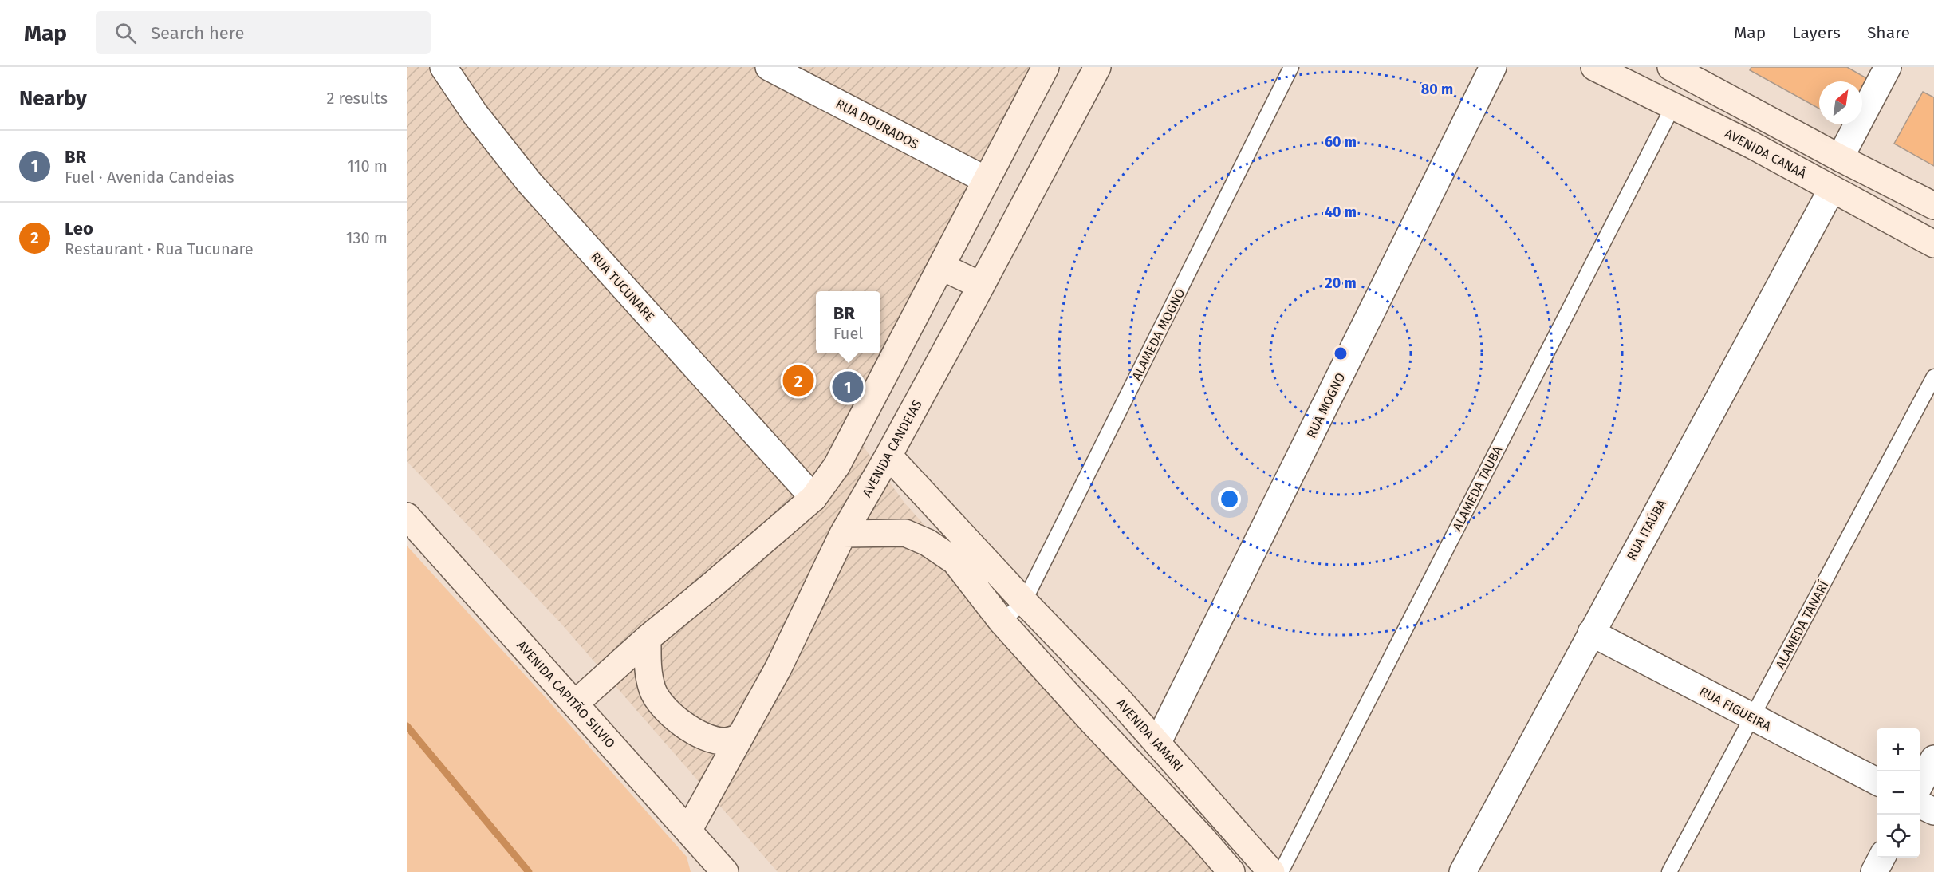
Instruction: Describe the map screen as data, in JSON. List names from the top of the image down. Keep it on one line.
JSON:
{"streets":{"main road":["AVENIDA CANAÃ","AVENIDA CANDEIAS","AVENIDA CAPITÃO SILVIO","AVENIDA JAMARI"],"street":["RUA DOURADOS","RUA TUCUNARE","RUA MOGNO","RUA ITAÚBA","RUA FIGUEIRA"],"lane":["ALAMEDA MOGNO","ALAMEDA TAUBA","ALAMEDA TANARÍ"]},"crossings":[["AVENIDA CANAÃ","ALAMEDA TAUBA"],["AVENIDA CANAÃ","RUA ITAÚBA"],["ALAMEDA MOGNO","AVENIDA JAMARI"],["RUA MOGNO","AVENIDA JAMARI"],["AVENIDA CANDEIAS","AVENIDA CAPITÃO SILVIO"],["AVENIDA CANDEIAS","AVENIDA JAMARI"],["RUA ITAÚBA","RUA FIGUEIRA"],["ALAMEDA TANARÍ","RUA FIGUEIRA"]],"north":"top right","page":{"header":"Map","search":"Search here","nav":["Map","Layers","Share"],"heading":["Nearby","2 results"],"list":[{"mark":"1","name":"BR","note":"Fuel · Avenida Candeias","value":"110 m"},{"mark":"2","name":"Leo","note":"Restaurant · Rua Tucunare","value":"130 m"}],"popup":["BR","Fuel"],"pins":["2","1"],"map_buttons":["+","−"]},"rings":["80 m","60 m","40 m","20 m"]}
